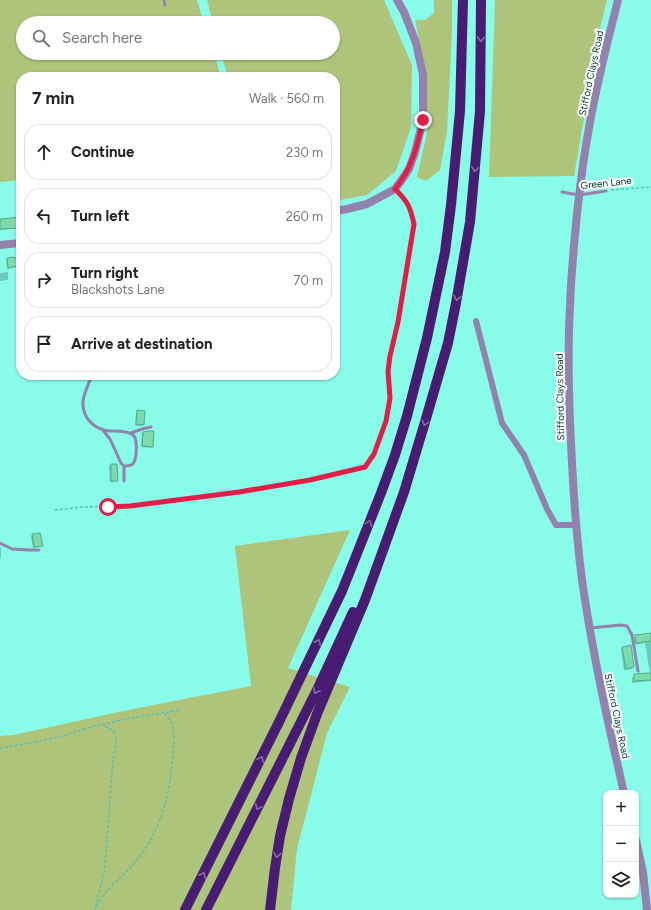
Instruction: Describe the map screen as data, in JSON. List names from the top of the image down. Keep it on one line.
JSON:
{"streets":{"street":["Stifford Clays Road"],"lane":["Green Lane"]},"crossings":[["Stifford Clays Road","Green Lane"]],"page":{"search":"Search here","heading":["7 min","Walk · 560 m"],"list":[["Continue","230 m"],["Turn left","260 m"],["Turn right","Blackshots Lane","70 m"],"Arrive at destination"],"map_buttons":["+","−"]}}
